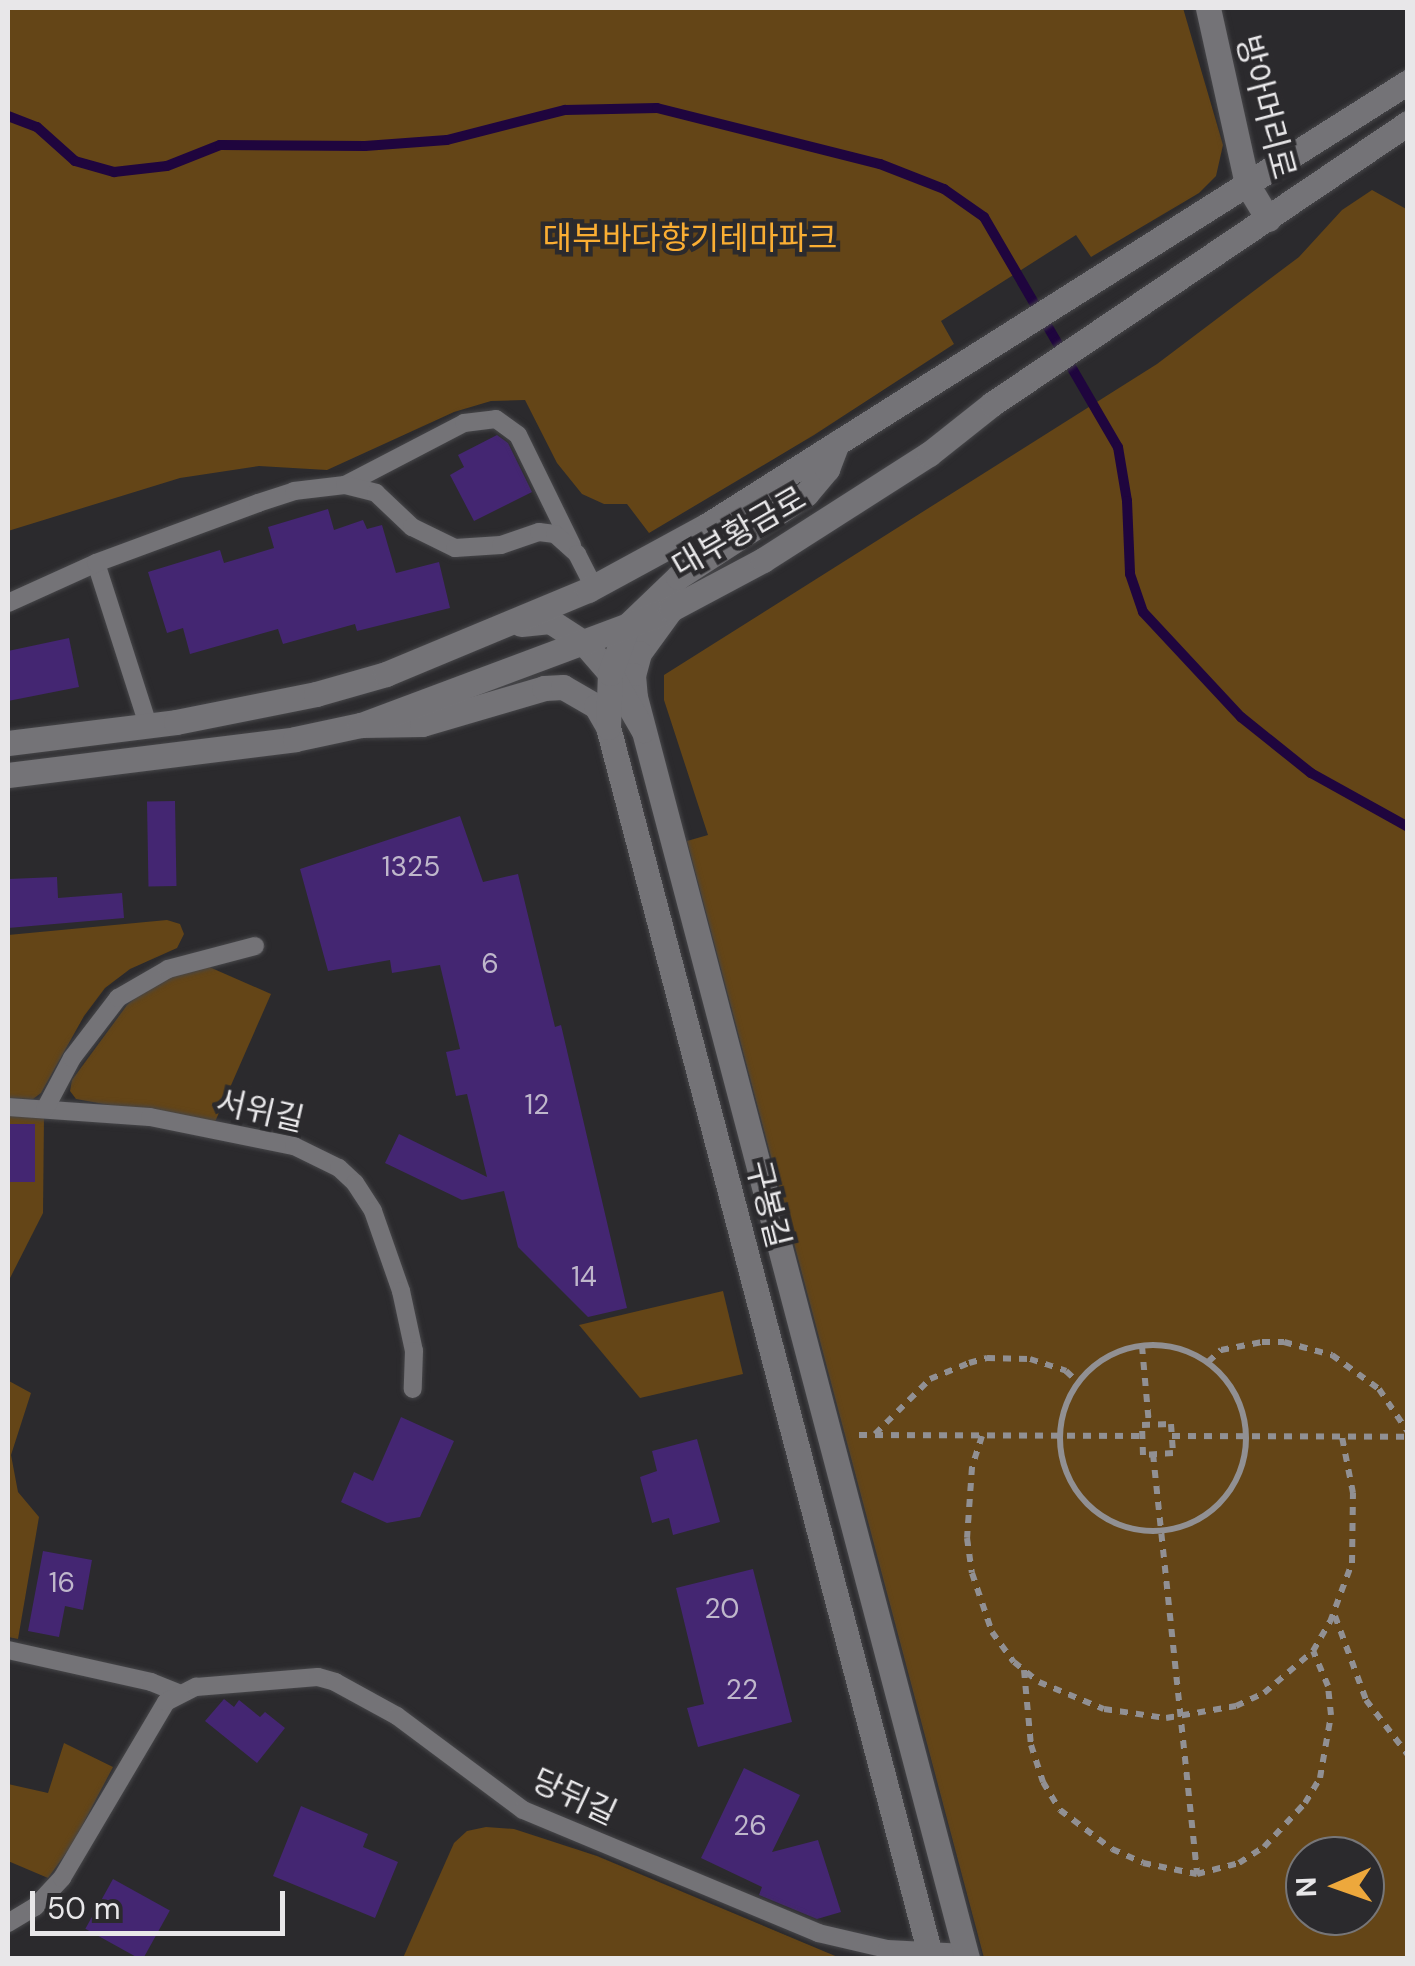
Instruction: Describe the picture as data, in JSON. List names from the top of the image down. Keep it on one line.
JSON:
{"streets":{"main road":["방아머리로","대부황금로","구봉길"],"lane":["서위길","당뒤길"]},"crossings":[["방아머리로","대부황금로"],["대부황금로","구봉길"],["구봉길","당뒤길"]],"parks":["대부바다향기테마파크"],"house_numbers":["1325","6","12","14","16","20","22","26"],"scale_bar":"50 m","north":"left"}
